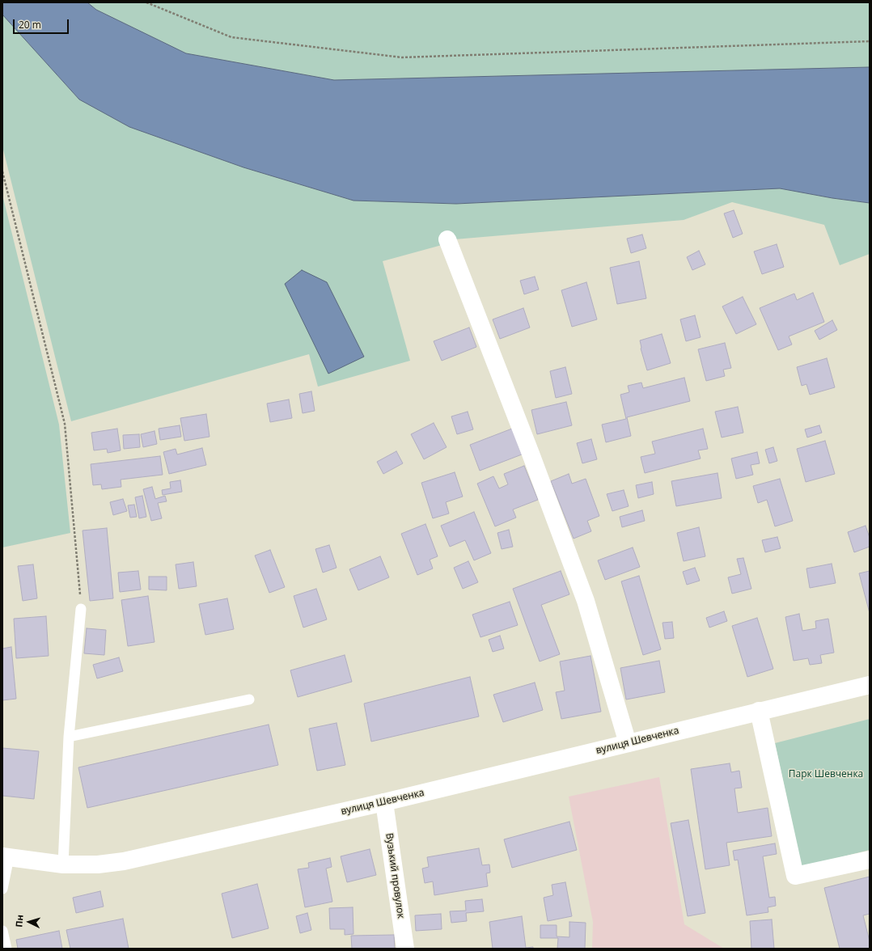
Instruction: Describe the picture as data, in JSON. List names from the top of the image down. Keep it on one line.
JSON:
{"streets":{"street":["вулиця Шевченка","Вузький провулок"]},"crossings":[["вулиця Шевченка","Вузький провулок"]],"parks":["Парк Шевченка"],"scale_bar":"20 m","north":"left"}
